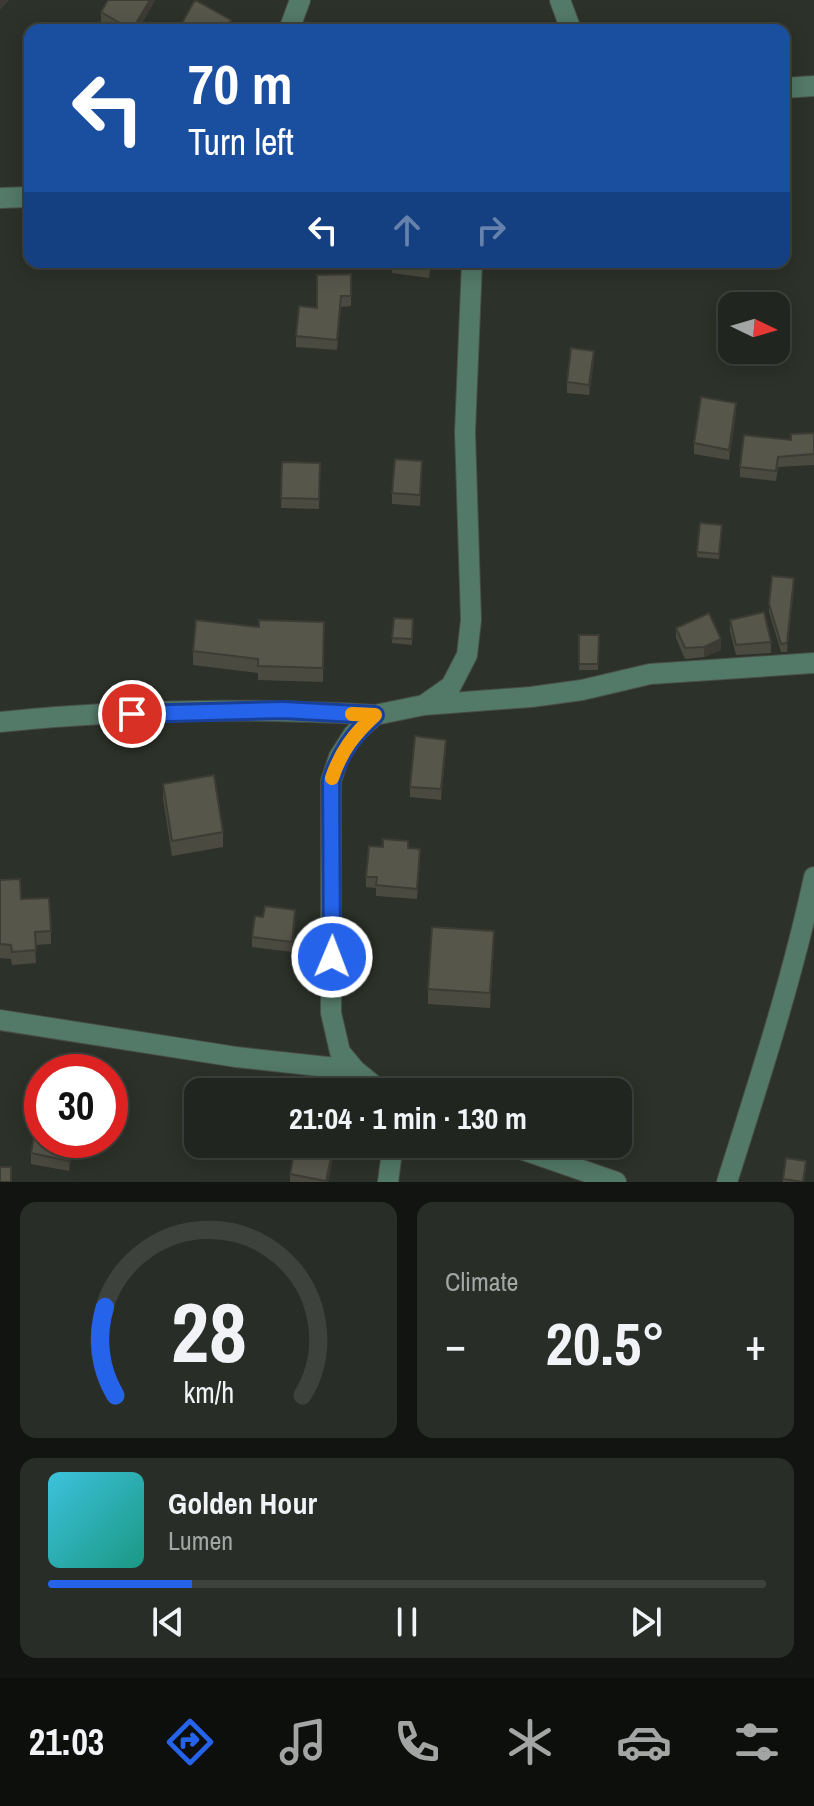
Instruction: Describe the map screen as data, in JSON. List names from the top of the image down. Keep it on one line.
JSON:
{"north":"right","page":{"turn":["70 m","Turn left"],"limit":"30","trip":"21:04 · 1 min · 130 m","tile":"Climate","heat":["−","20.5°","+"],"song":["Golden Hour","Lumen"],"tabs":"21:03","gauge":["28","km/h"]}}
